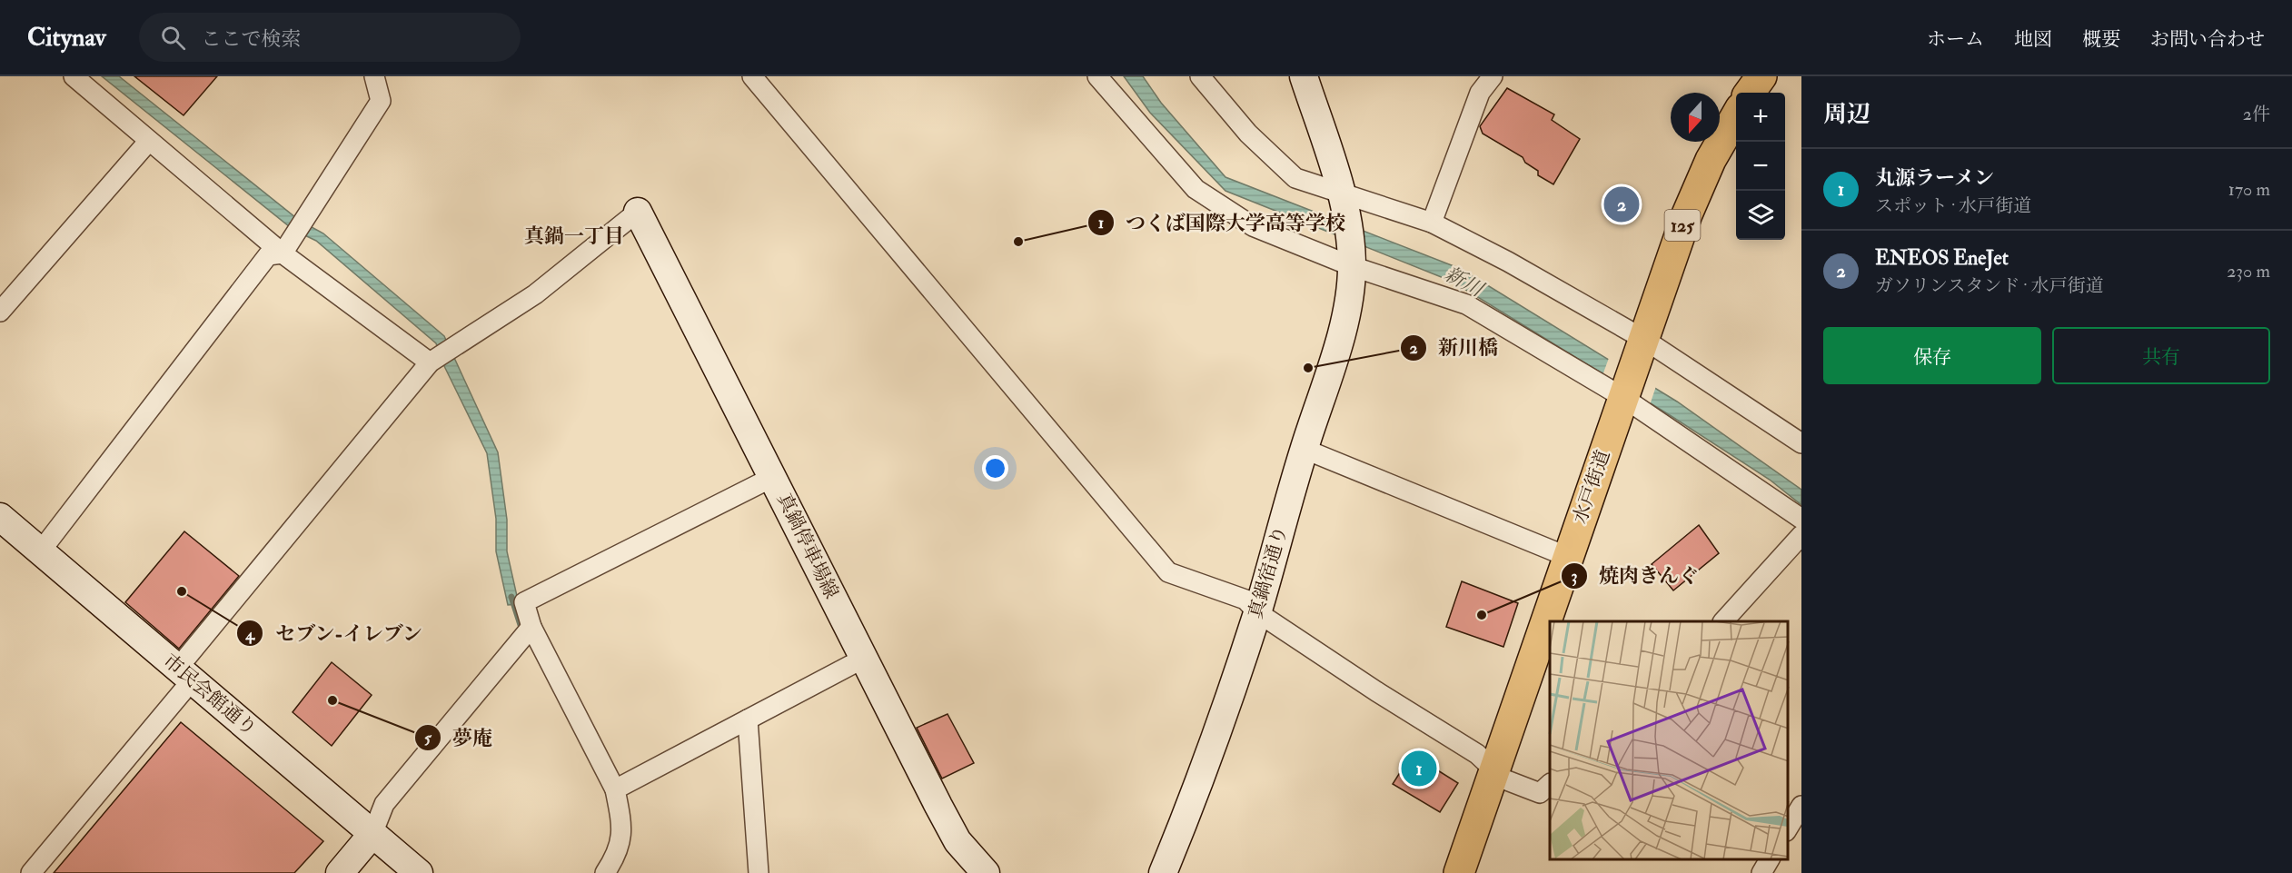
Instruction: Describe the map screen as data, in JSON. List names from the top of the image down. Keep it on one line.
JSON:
{"streets":{"highway":["125","水戸街道"],"street":["真鍋停車場線","真鍋宿通り","市民会館通り"]},"districts":["真鍋一丁目"],"water":["新川"],"places":["つくば国際大学高等学校","新川橋","セブン-イレブン","焼肉きんぐ","夢庵"],"north":"bottom","page":{"header":"Citynav","search":"ここで検索","nav":["ホーム","地図","概要","お問い合わせ"],"heading":["周辺","2件"],"map_buttons":["+","−"],"list":[{"mark":"1","name":"丸源ラーメン","note":"スポット · 水戸街道","value":"170 m"},{"mark":"2","name":"ENEOS EneJet","note":"ガソリンスタンド · 水戸街道","value":"230 m"}],"pins":["2","1"],"buttons":["保存","共有"]}}
